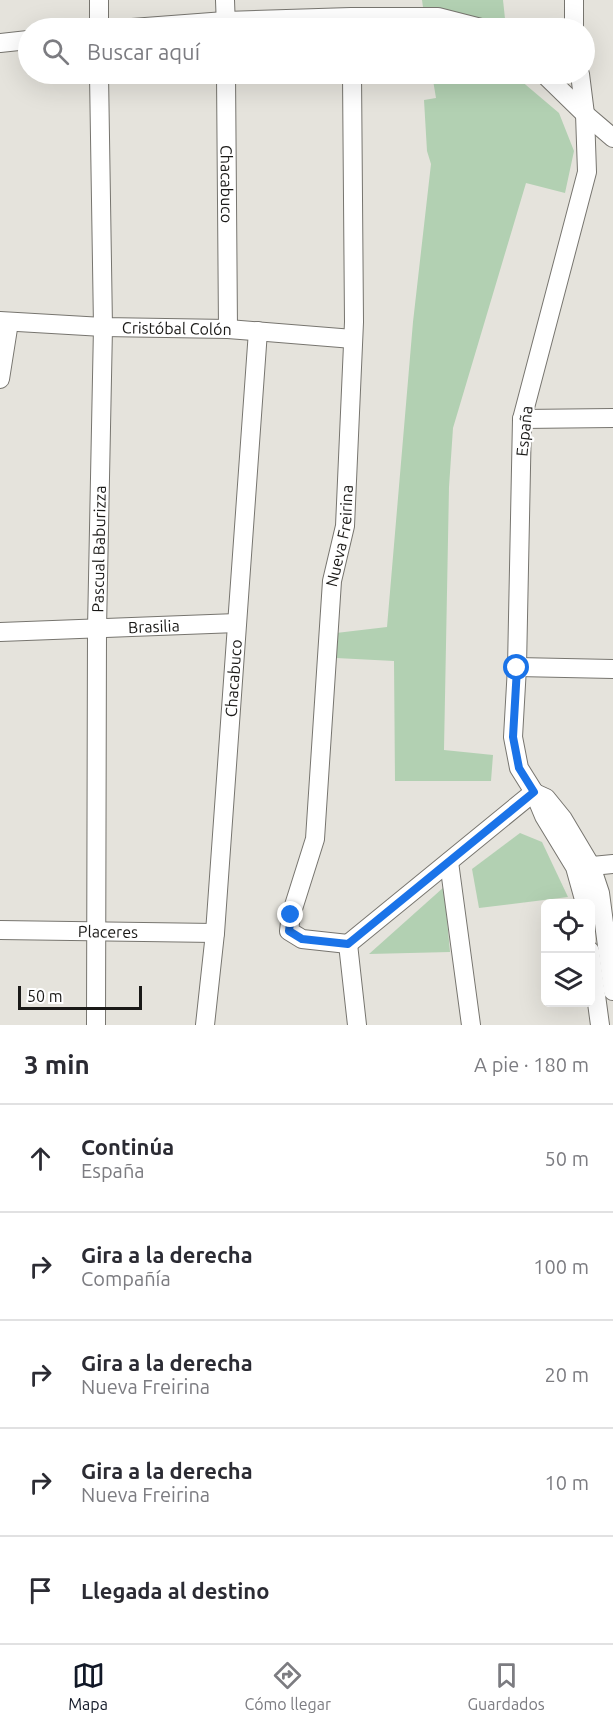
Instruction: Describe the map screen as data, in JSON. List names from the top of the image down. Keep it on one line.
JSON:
{"streets":{"street":["Chacabuco","Cristóbal Colón","España","Nueva Freirina","Pascual Baburizza","Brasilia","Placeres"]},"crossings":[["Chacabuco","Cristóbal Colón"],["Chacabuco","Brasilia"],["Chacabuco","Placeres"],["Cristóbal Colón","Nueva Freirina"],["Cristóbal Colón","Pascual Baburizza"],["Pascual Baburizza","Brasilia"],["Pascual Baburizza","Placeres"]],"scale_bar":"50 m","page":{"search":"Buscar aquí","scale":"50 m","heading":["3 min","A pie · 180 m"],"list":[["Continúa","España","50 m"],["Gira a la derecha","Compañía","100 m"],["Gira a la derecha","Nueva Freirina","20 m"],["Gira a la derecha","Nueva Freirina","10 m"],"Llegada al destino"],"nav":["Mapa","Cómo llegar","Guardados"]}}
